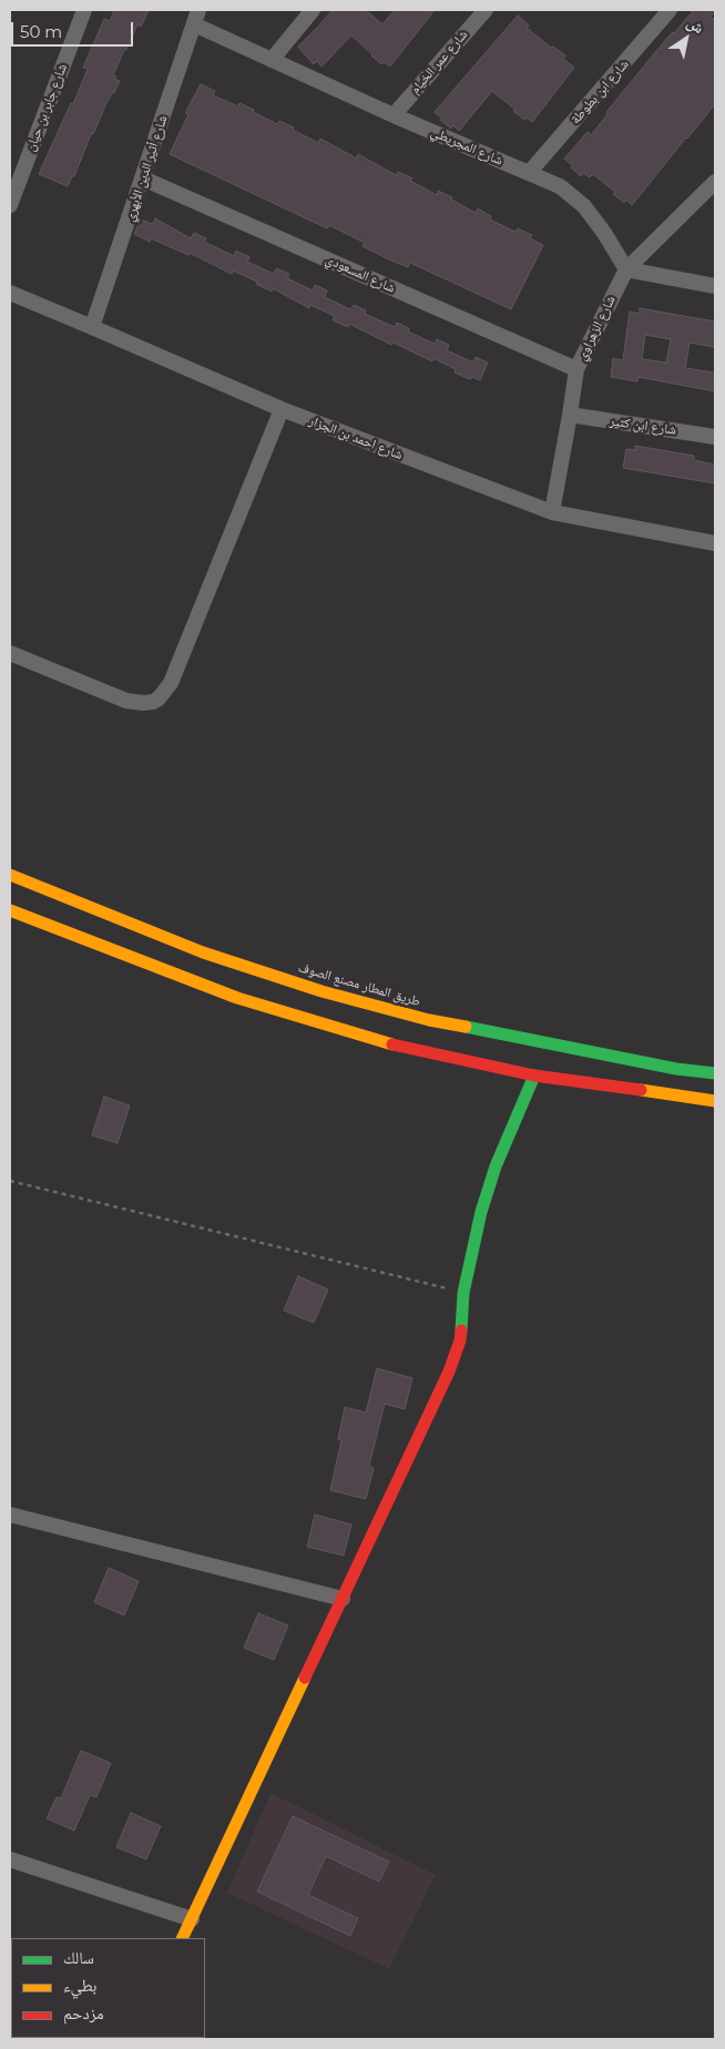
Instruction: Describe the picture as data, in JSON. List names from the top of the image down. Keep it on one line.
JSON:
{"streets":{"main road":["طريق المطار مصنع الصوف"],"street":["شارع عمر الخيام","شارع ابن بطوطة","شارع جابر بن حيان","شارع المجريطي","شارع أثير الدين الأبهري","شارع المسعودي","شارع الزهراوي","شارع ابن كثير","شارع احمد بن الجزار"]},"crossings":[["شارع عمر الخيام","شارع المجريطي"],["شارع ابن بطوطة","شارع المجريطي"],["شارع المجريطي","شارع أثير الدين الأبهري"],["شارع المجريطي","شارع الزهراوي"],["شارع أثير الدين الأبهري","شارع المسعودي"],["شارع أثير الدين الأبهري","شارع احمد بن الجزار"],["شارع المسعودي","شارع الزهراوي"],["شارع الزهراوي","شارع ابن كثير"],["شارع الزهراوي","شارع احمد بن الجزار"]],"legend":["سالك","بطيء","مزدحم"],"scale_bar":"50 m","north":"top right"}
